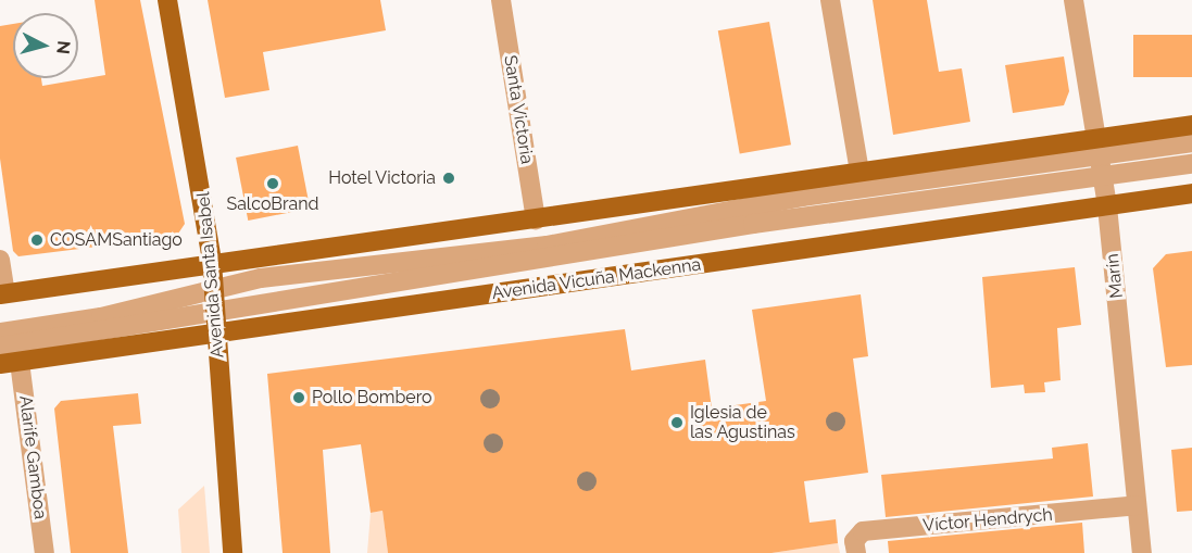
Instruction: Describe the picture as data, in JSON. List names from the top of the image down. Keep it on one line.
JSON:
{"streets":{"main road":["Avenida Santa Isabel","Avenida Vicuña Mackenna"],"street":["Santa Victoria","Marín","Alarife Gamboa","Víctor Hendrych"]},"crossings":[["Avenida Santa Isabel","Avenida Vicuña Mackenna"],["Marín","Avenida Vicuña Mackenna"],["Marín","Víctor Hendrych"],["Avenida Vicuña Mackenna","Alarife Gamboa"]],"places":["Hotel Victoria","SalcoBrand","COSAMSantiago","Pollo Bombero","Iglesia de las Agustinas"],"north":"right"}
